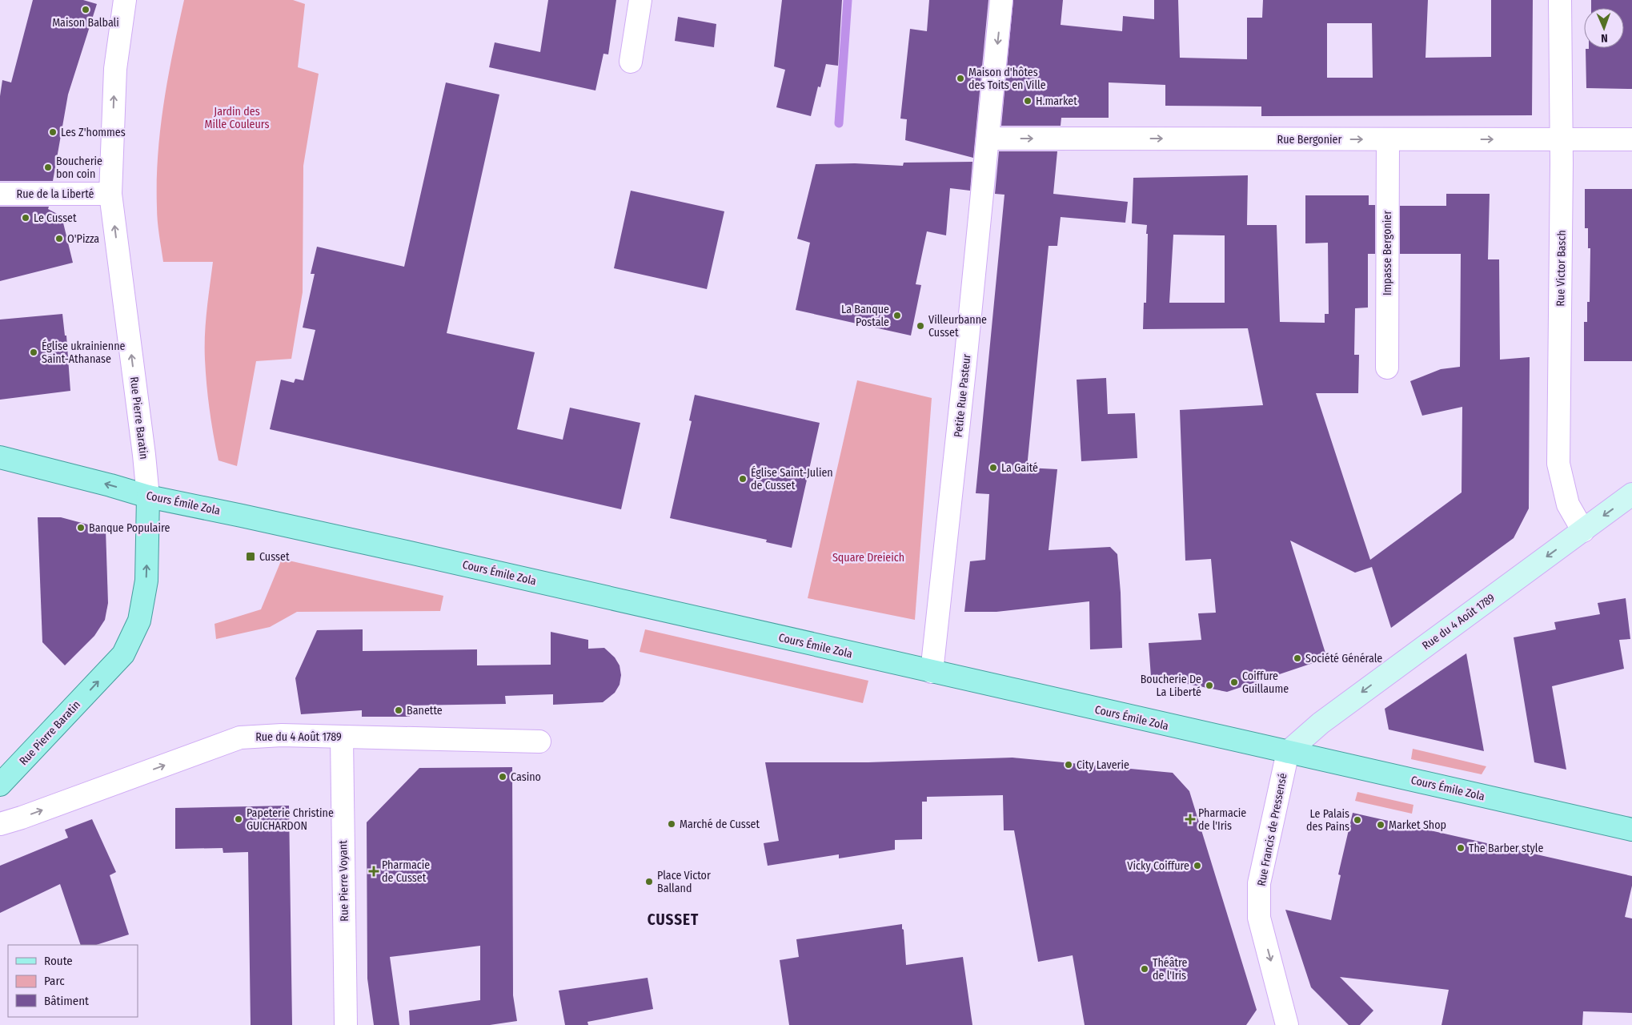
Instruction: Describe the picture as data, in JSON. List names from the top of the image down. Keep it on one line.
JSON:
{"streets":{"main road":["Rue Pierre Baratin","Cours Émile Zola","Rue du 4 Août 1789"],"street":["Rue Bergonier","Rue de la Liberté","Impasse Bergonier","Rue Victor Basch","Petite Rue Pasteur","Rue Francis de Pressensé","Rue Pierre Voyant"]},"crossings":[["Rue Bergonier","Impasse Bergonier"],["Rue Bergonier","Rue Victor Basch"],["Rue Bergonier","Petite Rue Pasteur"],["Rue de la Liberté","Rue Pierre Baratin"],["Rue Victor Basch","Rue du 4 Août 1789"],["Petite Rue Pasteur","Cours Émile Zola"],["Rue Pierre Baratin","Cours Émile Zola"],["Cours Émile Zola","Rue du 4 Août 1789"],["Cours Émile Zola","Rue Francis de Pressensé"],["Rue du 4 Août 1789","Rue Francis de Pressensé"],["Rue du 4 Août 1789","Rue Pierre Voyant"]],"one_way":["Rue Bergonier","Rue Pierre Baratin","Rue Francis de Pressensé"],"districts":["CUSSET"],"parks":["Jardin des Mille Couleurs","Square Dreieich"],"places":{"other":["Maison Balbali","Maison d'hôtes des Toits en Ville","H.market","Les Z'hommes","Boucherie bon coin","Le Cusset","O'Pizza","La Banque Postale","Villeurbanne Cusset","Église ukrainienne Saint-Athanase","La Gaité","Église Saint-Julien de Cusset","Banque Populaire","Société Générale","Coiffure Guillaume","Boucherie De La Liberté","Banette","City Laverie","Casino","Papeterie Christine GUICHARDON","Le Palais des Pains","Marché de Cusset","Market Shop","The Barber style","Vicky Coiffure","Place Victor Balland","Théâtre de l'Iris"],"transit":["Cusset"],"health":["Pharmacie de l'Iris","Pharmacie de Cusset"]},"legend":["Route","Parc","Bâtiment"],"north":"bottom"}
